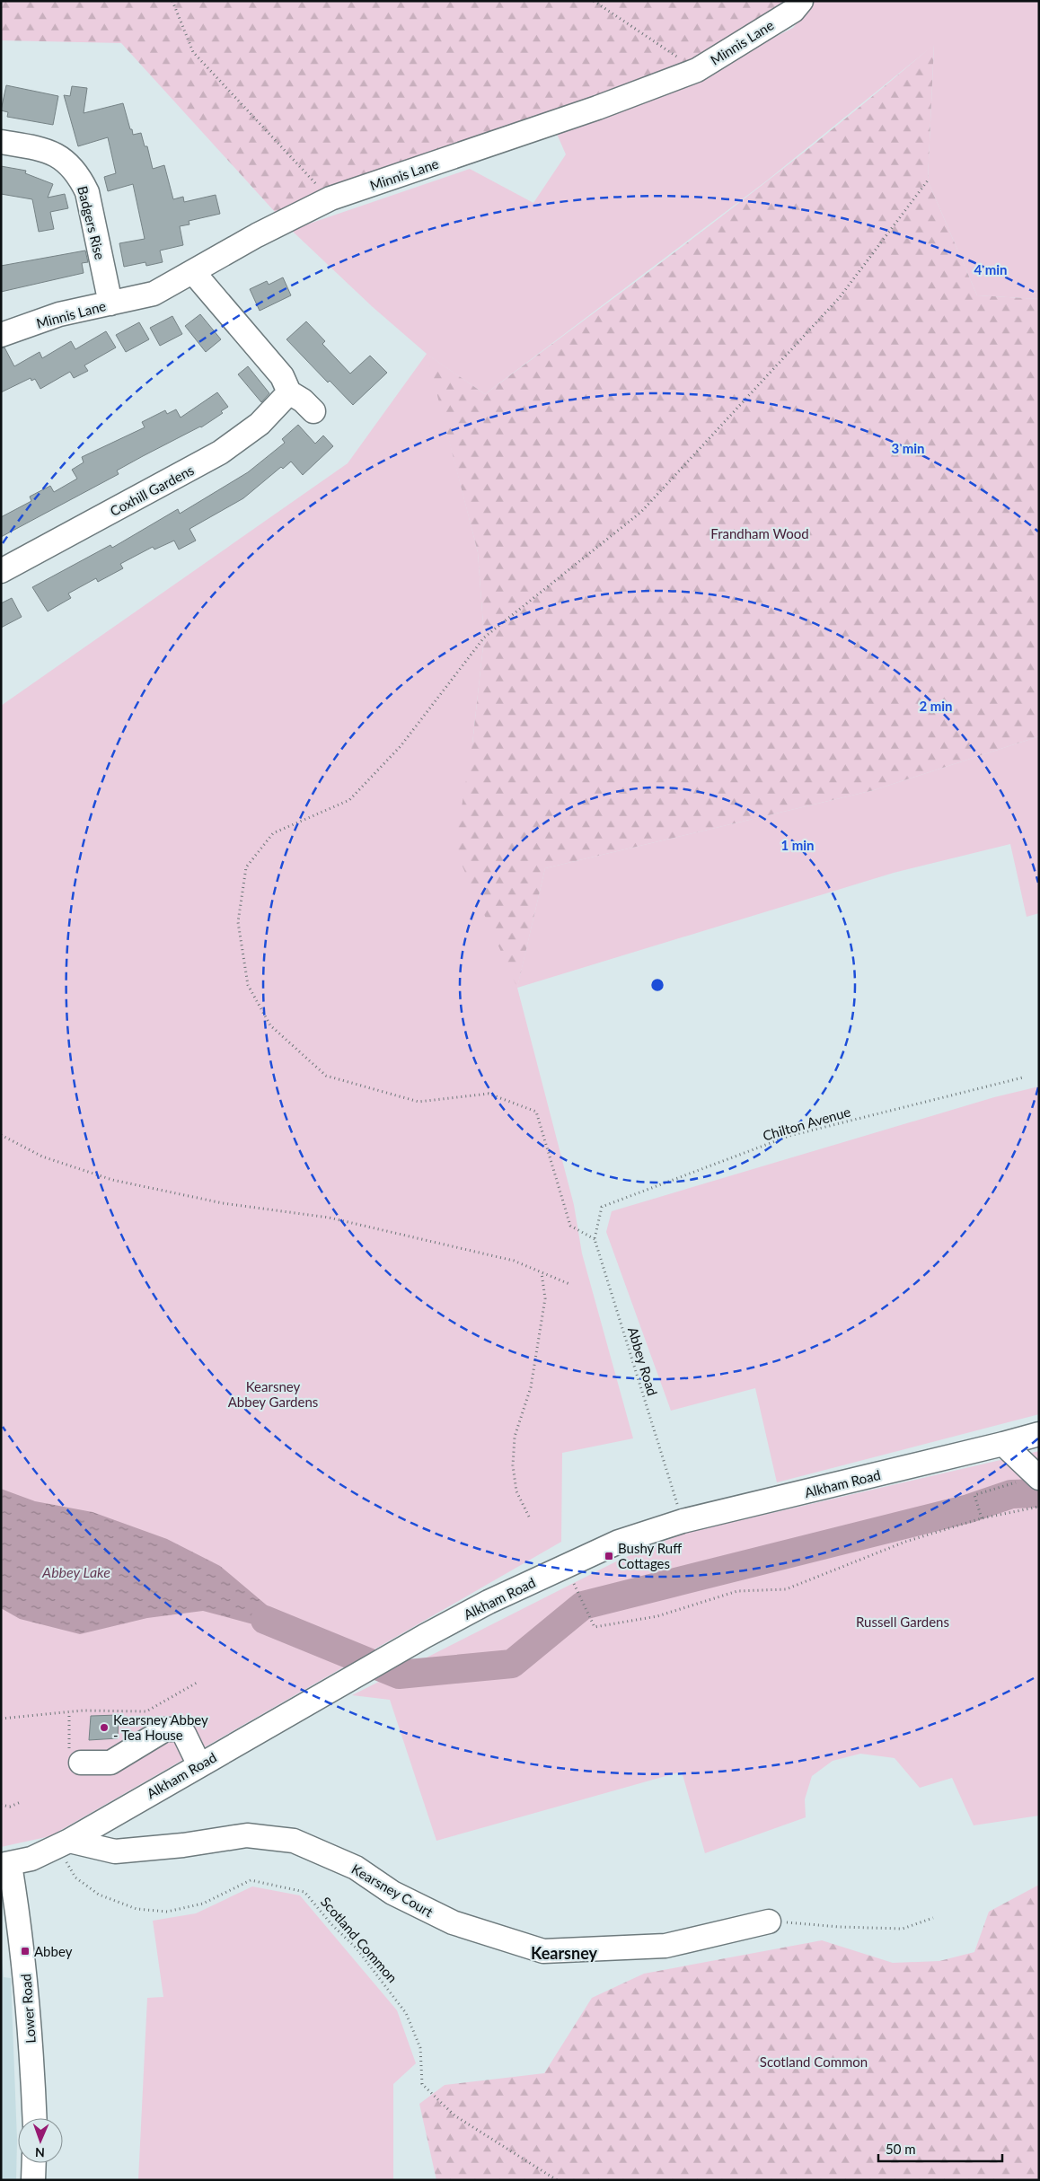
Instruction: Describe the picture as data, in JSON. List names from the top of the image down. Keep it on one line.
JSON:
{"streets":{"street":["Minnis Lane","Badgers Rise","Coxhill Gardens","Alkham Road","Kearsney Court","Lower Road"],"path":["Chilton Avenue","Abbey Road","Scotland Common"]},"crossings":[["Minnis Lane","Badgers Rise"],["Chilton Avenue","Abbey Road"],["Abbey Road","Alkham Road"],["Alkham Road","Kearsney Court"],["Alkham Road","Scotland Common"],["Alkham Road","Lower Road"],["Kearsney Court","Scotland Common"]],"districts":["Kearsney"],"water":["Abbey Lake"],"parks":["Frandham Wood","Kearsney Abbey Gardens","Russell Gardens","Scotland Common"],"places":{"transit":["Bushy Ruff Cottages","Abbey"],"other":["Kearsney Abbey - Tea House"]},"scale_bar":"50 m","north":"bottom","rings":["4 min","3 min","2 min","1 min"]}
